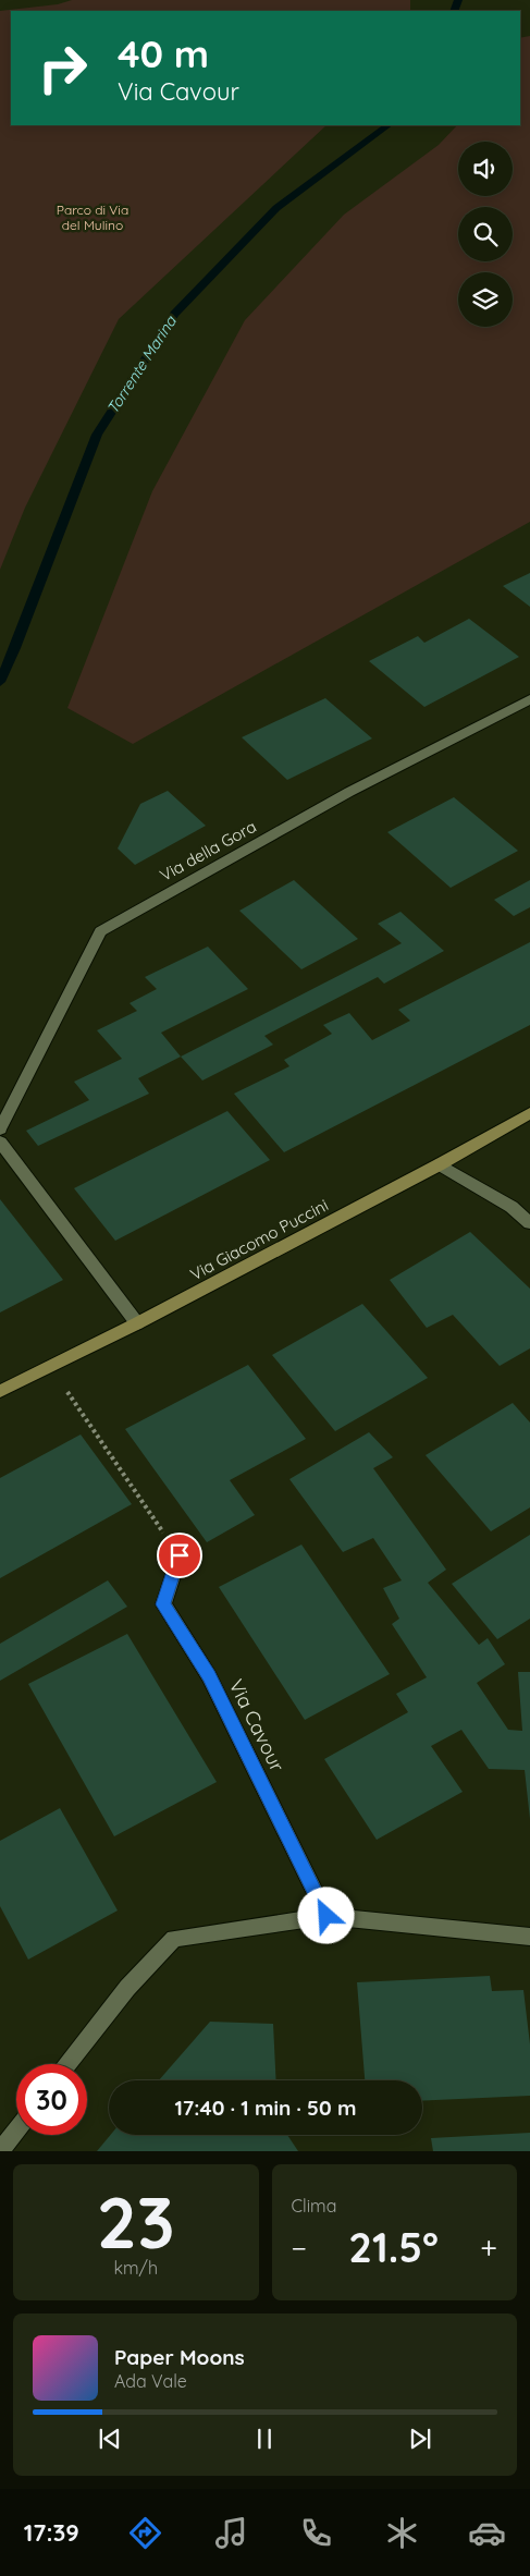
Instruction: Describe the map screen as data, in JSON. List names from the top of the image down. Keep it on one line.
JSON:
{"streets":{"street":["Via della Gora","Via Giacomo Puccini","Via Cavour"]},"water":["Torrente Marina"],"parks":["Parco di Via del Mulino"],"page":{"turn":["40 m","Via Cavour"],"limit":"30","trip":"17:40 · 1 min · 50 m","tile":[["23","km/h"],"Clima"],"heat":["−","21.5°","+"],"song":["Paper Moons","Ada Vale"],"tabs":"17:39"}}
